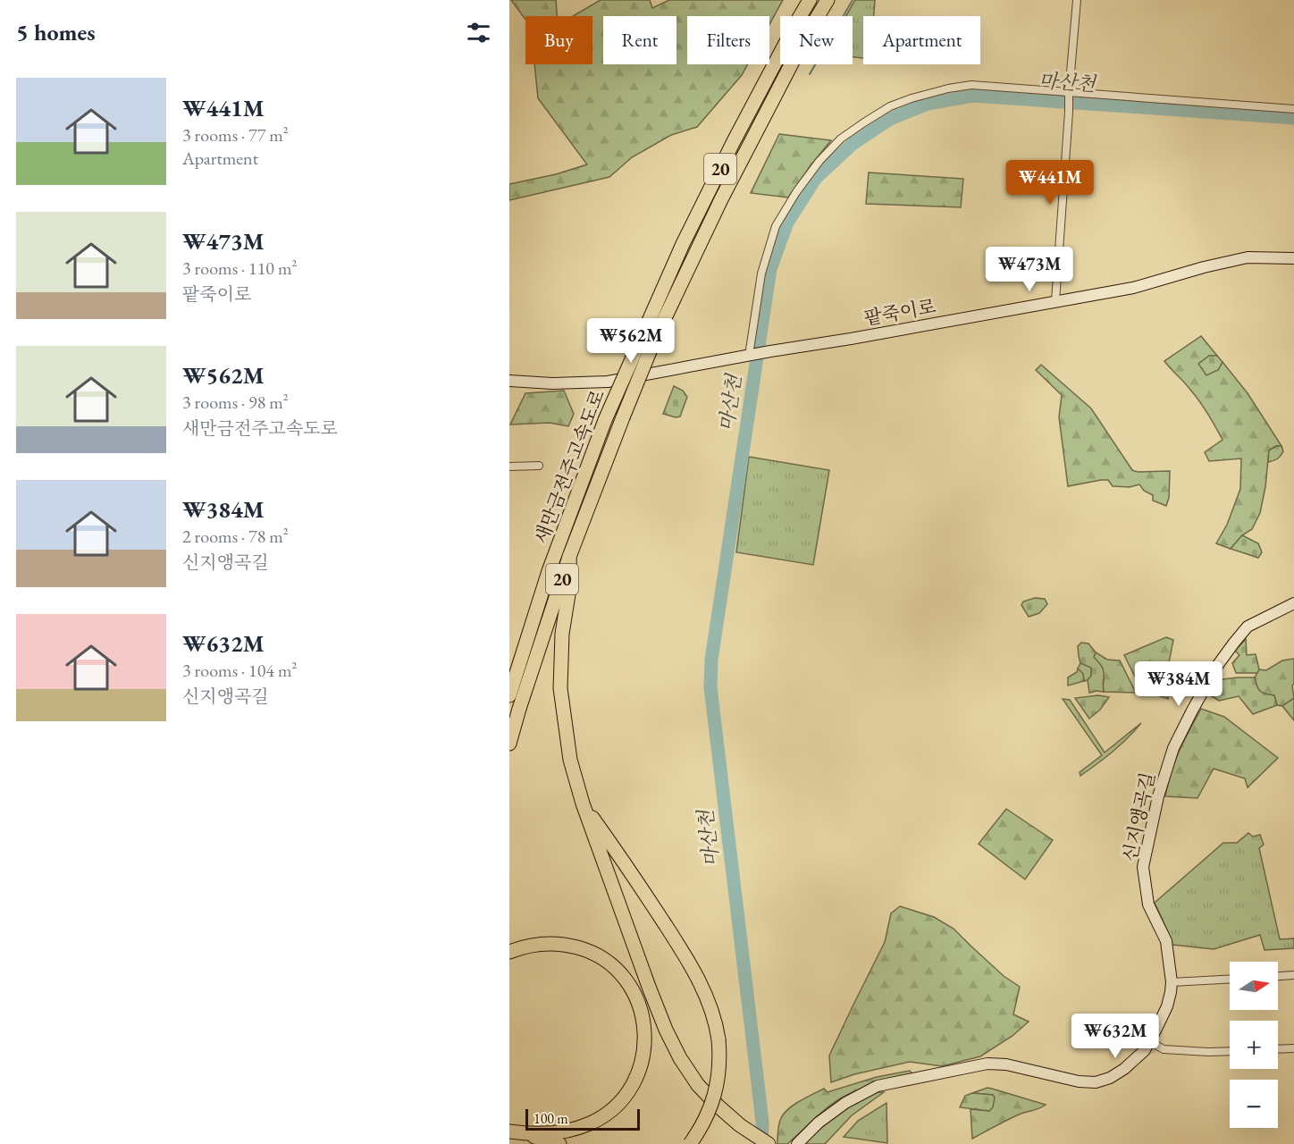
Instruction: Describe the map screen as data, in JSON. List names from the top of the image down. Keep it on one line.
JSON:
{"streets":{"highway":["20","새만금전주고속도로"],"street":["팥죽이로","신지앵곡길"]},"water":["마산천"],"scale_bar":"100 m","north":"right","page":{"heading":"5 homes","chip":["Buy","Rent","Filters","New","Apartment"],"list":[{"name":"₩441M","note":"3 rooms · 77 m² · Apartment"},{"name":"₩473M","note":"3 rooms · 110 m² · 팥죽이로"},{"name":"₩562M","note":"3 rooms · 98 m² · 새만금전주고속도로"},{"name":"₩384M","note":"2 rooms · 78 m² · 신지앵곡길"},{"name":"₩632M","note":"3 rooms · 104 m² · 신지앵곡길"}],"price":["₩441M","₩473M","₩562M","₩384M","₩632M"],"map_buttons":["+","−"],"scale":"100 m"}}
